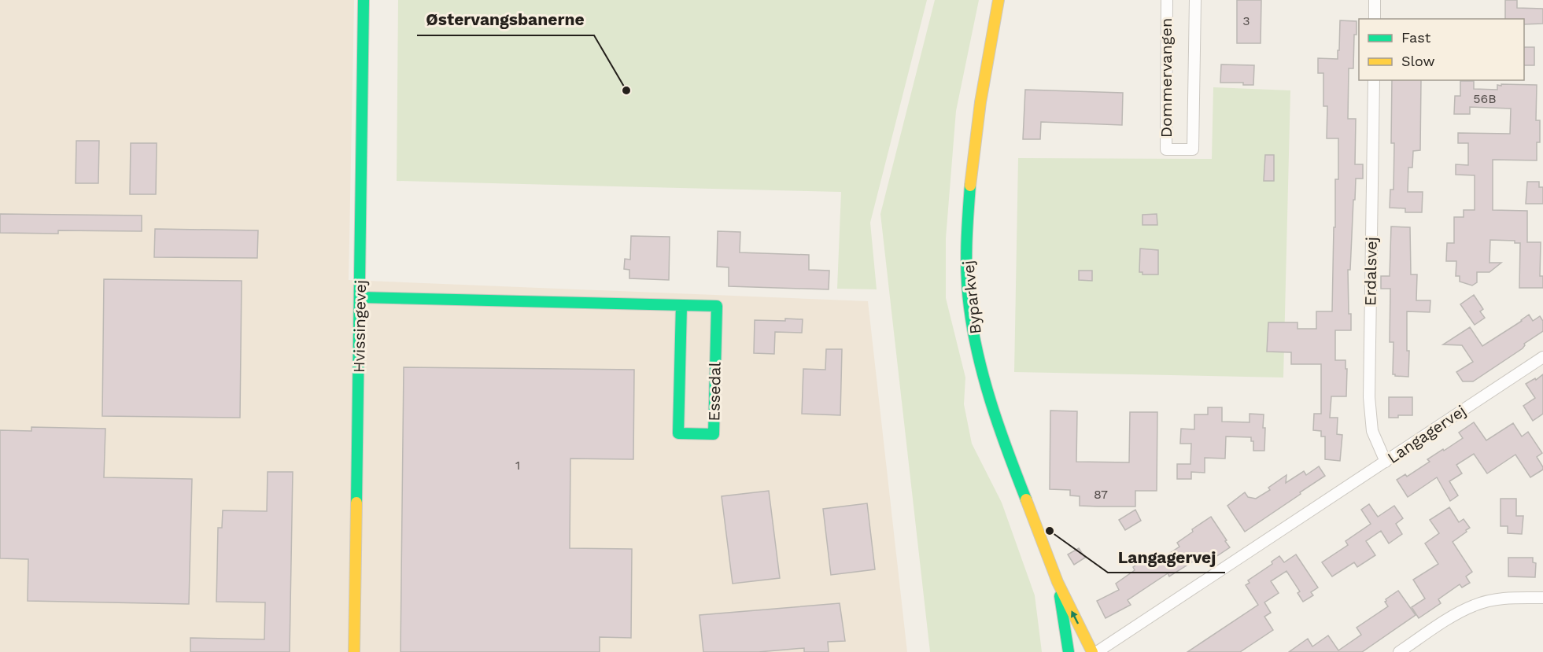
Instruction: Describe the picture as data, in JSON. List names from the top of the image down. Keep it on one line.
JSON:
{"streets":{"street":["Dommervangen","Erdalsvej","Byparkvej","Hvissingevej","Essedal","Langagervej"]},"crossings":[["Erdalsvej","Langagervej"],["Hvissingevej","Essedal"]],"places":["Østervangsbanerne","Langagervej"],"house_numbers":["3","56B","1","87"],"legend":["Fast","Slow"]}
